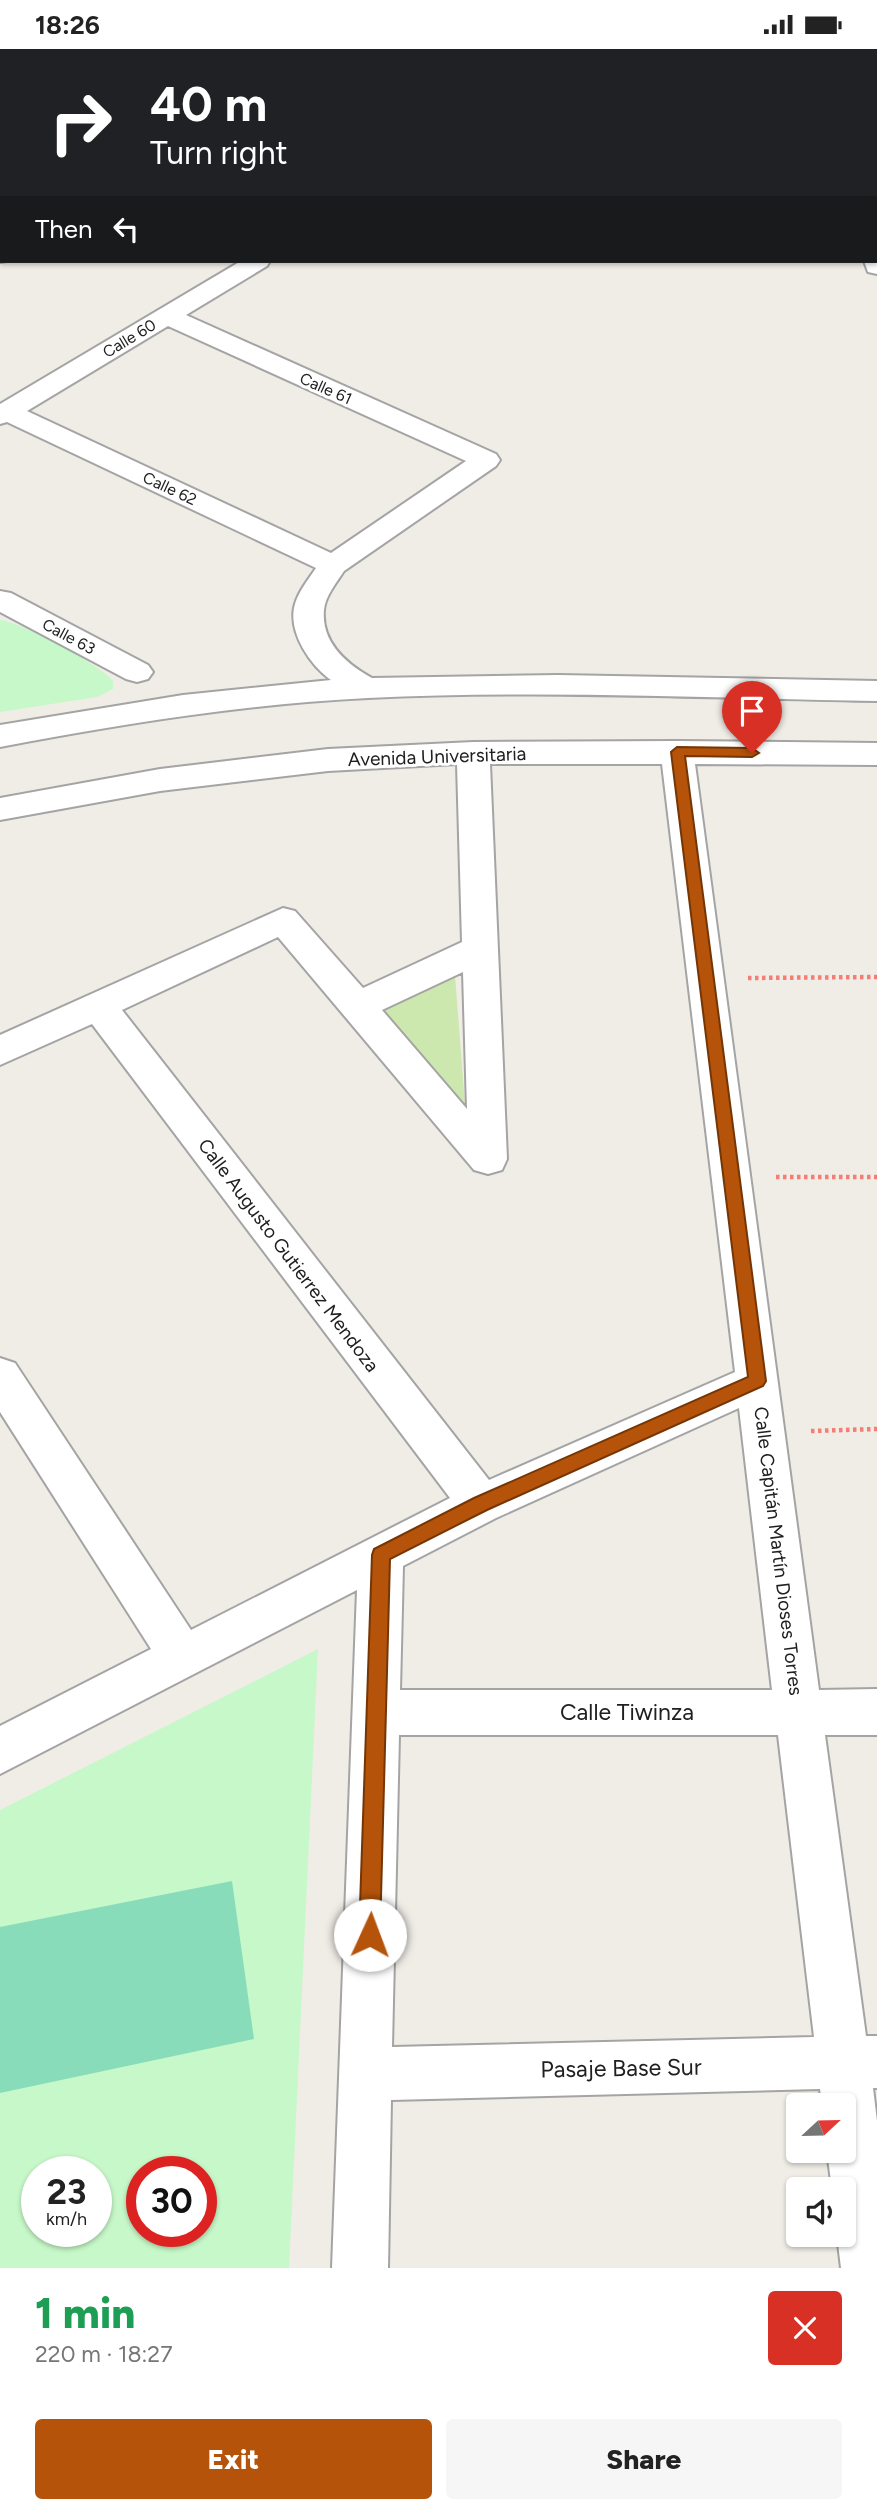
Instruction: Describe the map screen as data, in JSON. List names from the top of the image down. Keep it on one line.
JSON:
{"streets":{"street":["Calle 60","Calle 61","Calle 62","Calle 63","Avenida Universitaria","Calle Augusto Gutierrez Mendoza","Calle Capitán Martín Dioses Torres","Calle Tiwinza","Pasaje Base Sur"]},"crossings":[["Calle 60","Calle 61"],["Calle 60","Calle 62"],["Calle 61","Calle 62"],["Avenida Universitaria","Calle Capitán Martín Dioses Torres"],["Calle Capitán Martín Dioses Torres","Calle Tiwinza"],["Calle Capitán Martín Dioses Torres","Pasaje Base Sur"]],"north":"right","page":{"status":"18:26","turn":["40 m","Turn right"],"then":"Then","speed":"23 km/h","limit":"30","heading":["1 min","220 m · 18:27"],"buttons":["Exit","Share"]}}
